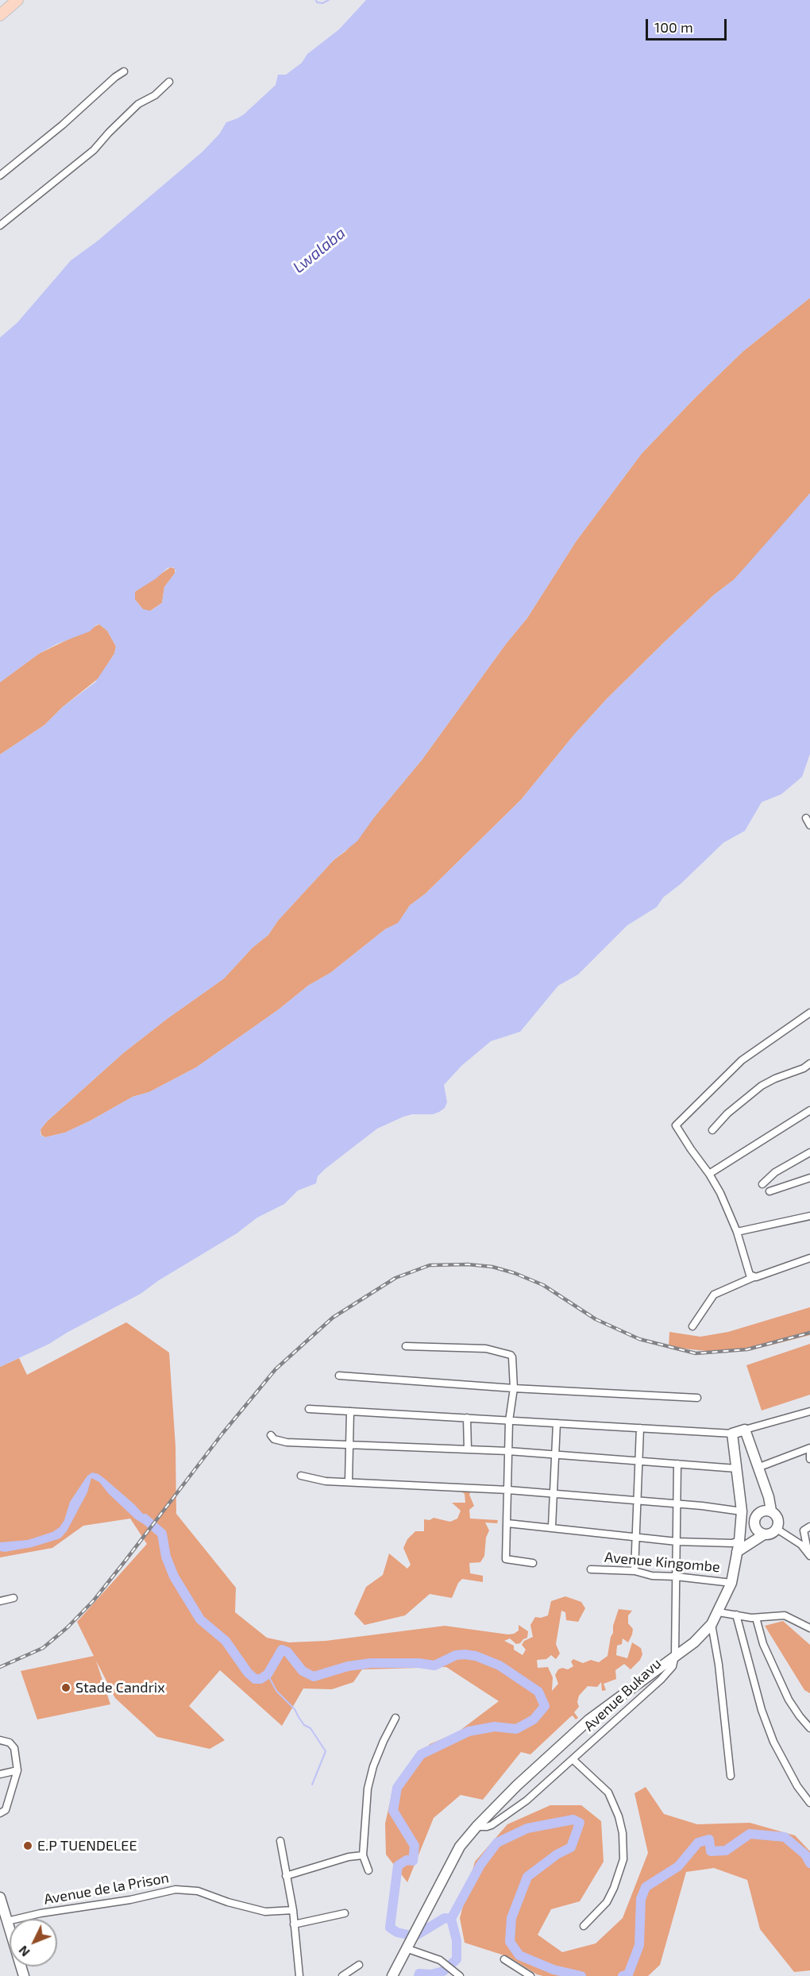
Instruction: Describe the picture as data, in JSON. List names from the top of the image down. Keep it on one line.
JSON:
{"streets":{"street":["Avenue Kingombe","Avenue Bukavu","Avenue de la Prison"]},"crossings":[["Avenue Kingombe","Avenue Bukavu"]],"water":["Lwalaba"],"places":["Stade Candrix","E.P TUENDELEE"],"scale_bar":"100 m","north":"bottom left"}
